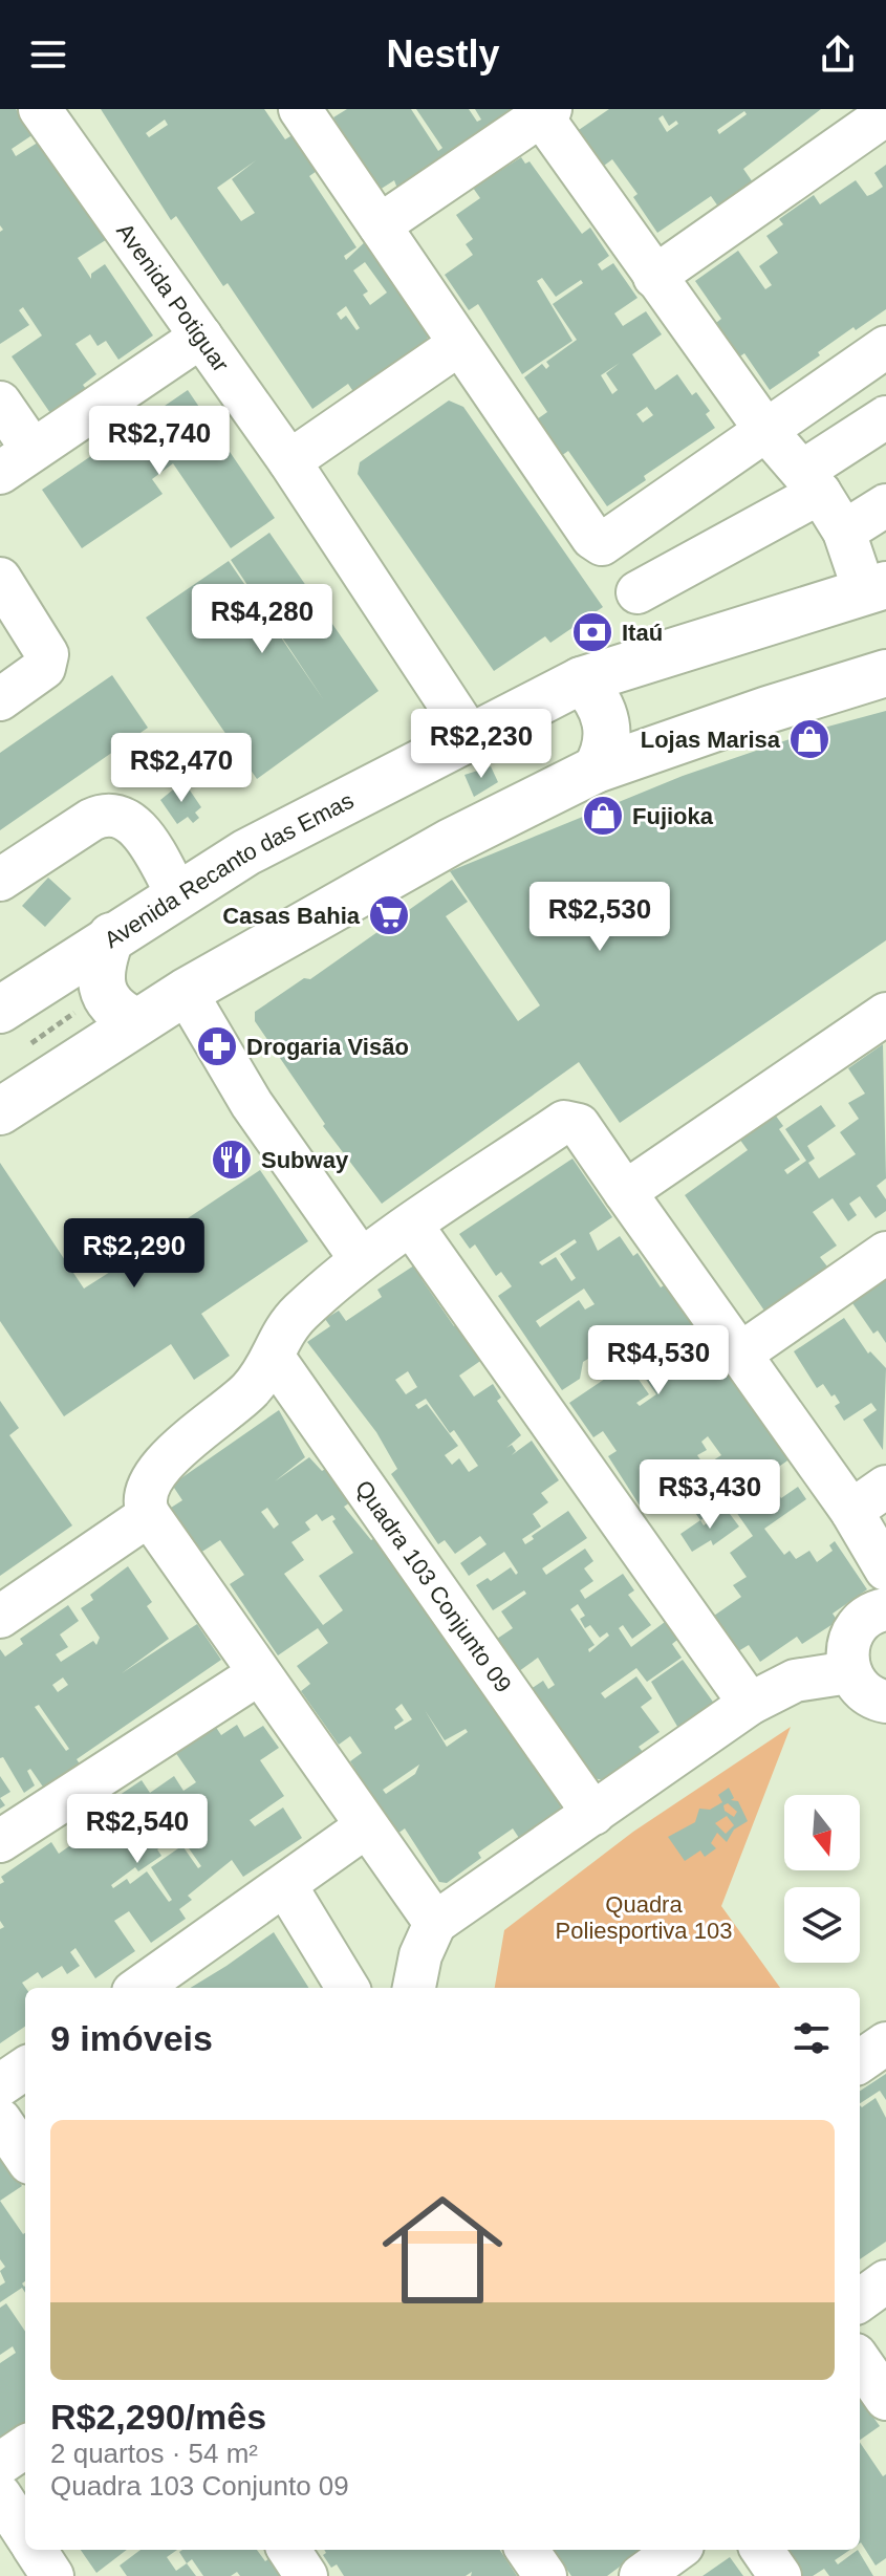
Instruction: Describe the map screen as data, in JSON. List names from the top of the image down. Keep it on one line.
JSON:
{"streets":{"main road":["Avenida Recanto das Emas"],"street":["Avenida Potiguar","Quadra 103 Conjunto 09"]},"crossings":[["Avenida Potiguar","Avenida Recanto das Emas"]],"parks":["Quadra Poliesportiva 103"],"places":{"bank":["Itaú"],"shop":["Lojas Marisa","Fujioka"],"supermarket":["Casas Bahia"],"pharmacy":["Drogaria Visão"],"restaurant":["Subway"]},"north":"bottom","page":{"header":"Nestly","price":["R$2,740","R$4,280","R$2,230","R$2,470","R$2,530","R$2,290","R$4,530","R$3,430","R$2,540"],"heading":"9 imóveis","list":[{"name":"R$2,290/mês","note":"2 quartos · 54 m² · Quadra 103 Conjunto 09"}]}}
